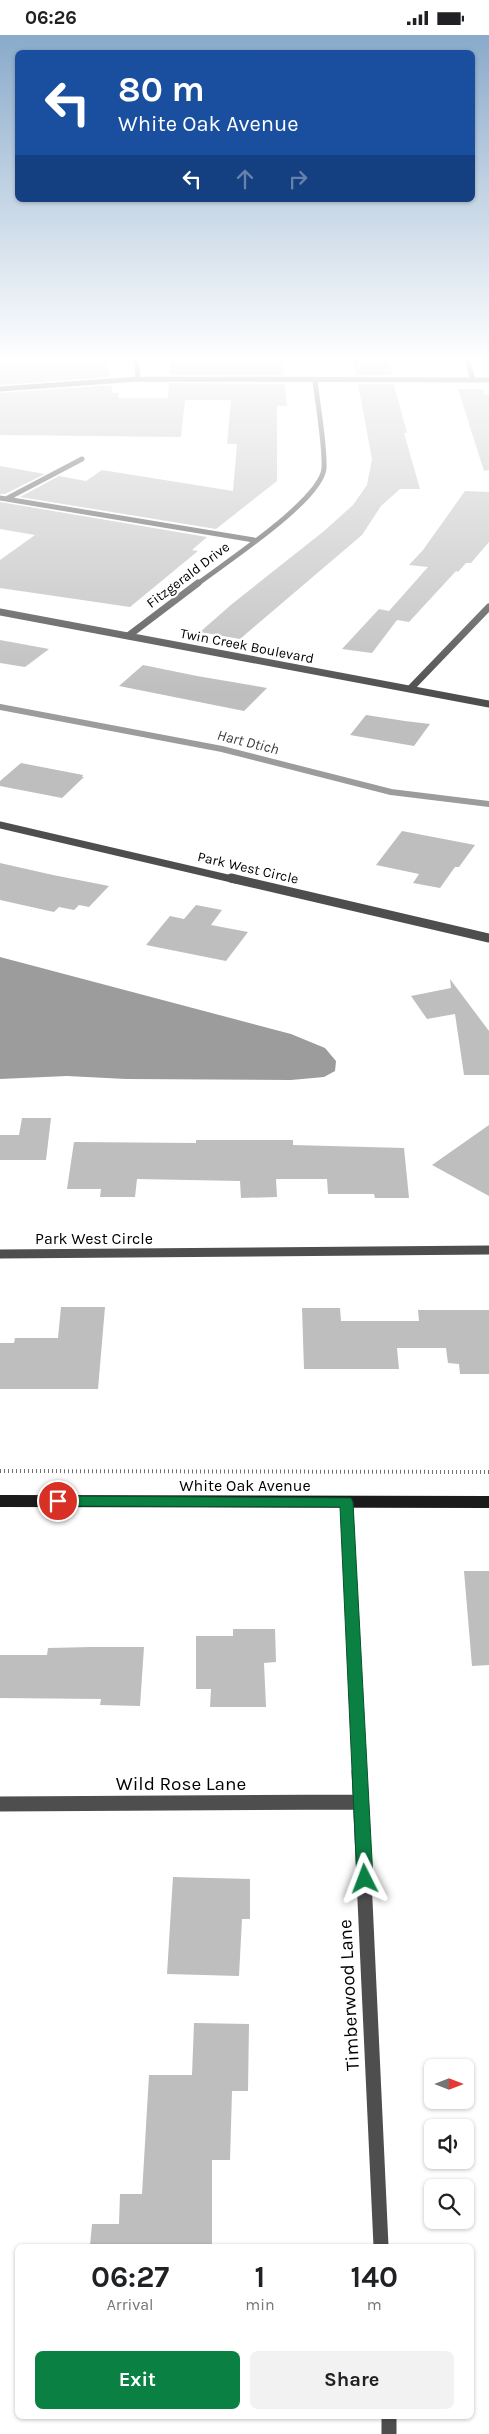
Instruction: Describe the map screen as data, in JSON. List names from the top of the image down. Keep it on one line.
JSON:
{"streets":{"street":["Fitzgerald Drive","Twin Creek Boulevard","Park West Circle","White Oak Avenue","Wild Rose Lane","Timberwood Lane"]},"crossings":[["Fitzgerald Drive","Twin Creek Boulevard"],["White Oak Avenue","Timberwood Lane"],["Wild Rose Lane","Timberwood Lane"]],"water":["Hart Dtich"],"north":"right","page":{"status":"06:26","turn":["80 m","White Oak Avenue"],"eta":["06:27","Arrival","1","min","140","m"],"buttons":["Exit","Share"]}}
